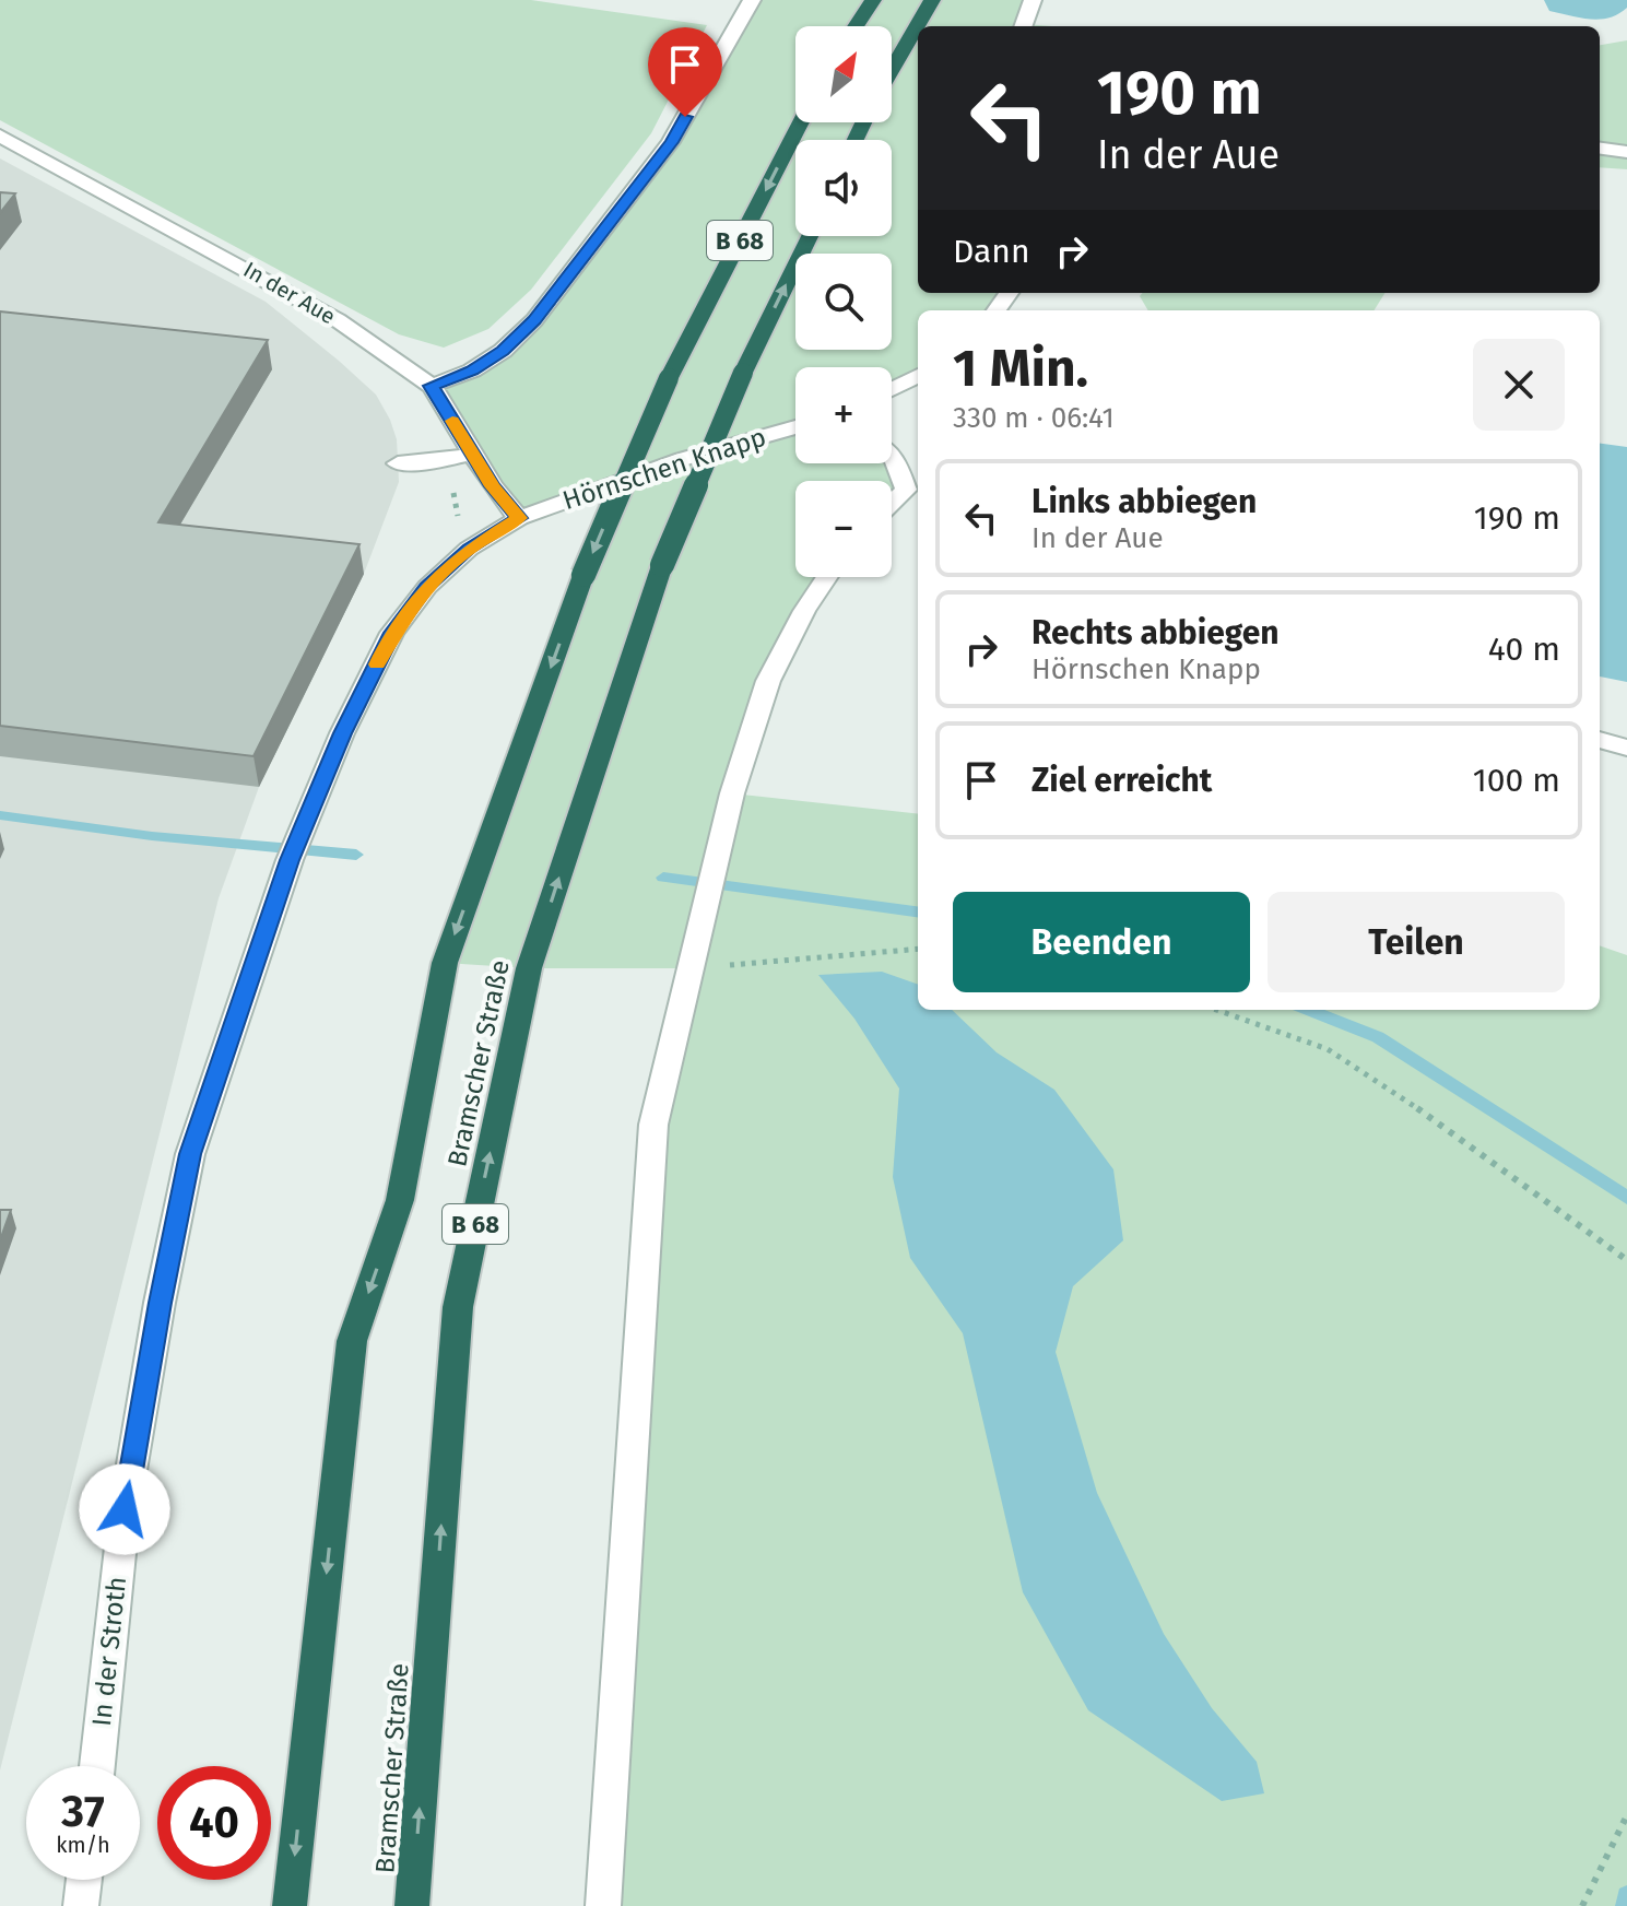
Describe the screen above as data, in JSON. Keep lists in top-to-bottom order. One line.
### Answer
{"streets":{"highway":["B 68","Bramscher Straße"],"street":["In der Aue","Hörnschen Knapp","In der Stroth"]},"crossings":[["In der Aue","Hörnschen Knapp"],["In der Aue","In der Stroth"],["Hörnschen Knapp","In der Stroth"]],"north":"top right","page":{"map_buttons":["+","−"],"turn":["190 m","In der Aue"],"then":"Dann","heading":["1 Min.","330 m · 06:41"],"list":[{"name":"Links abbiegen","note":"In der Aue","value":"190 m"},{"name":"Rechts abbiegen","note":"Hörnschen Knapp","value":"40 m"},{"name":"Ziel erreicht","value":"100 m"}],"buttons":["Beenden","Teilen"],"speed":"37 km/h","limit":"40"}}
